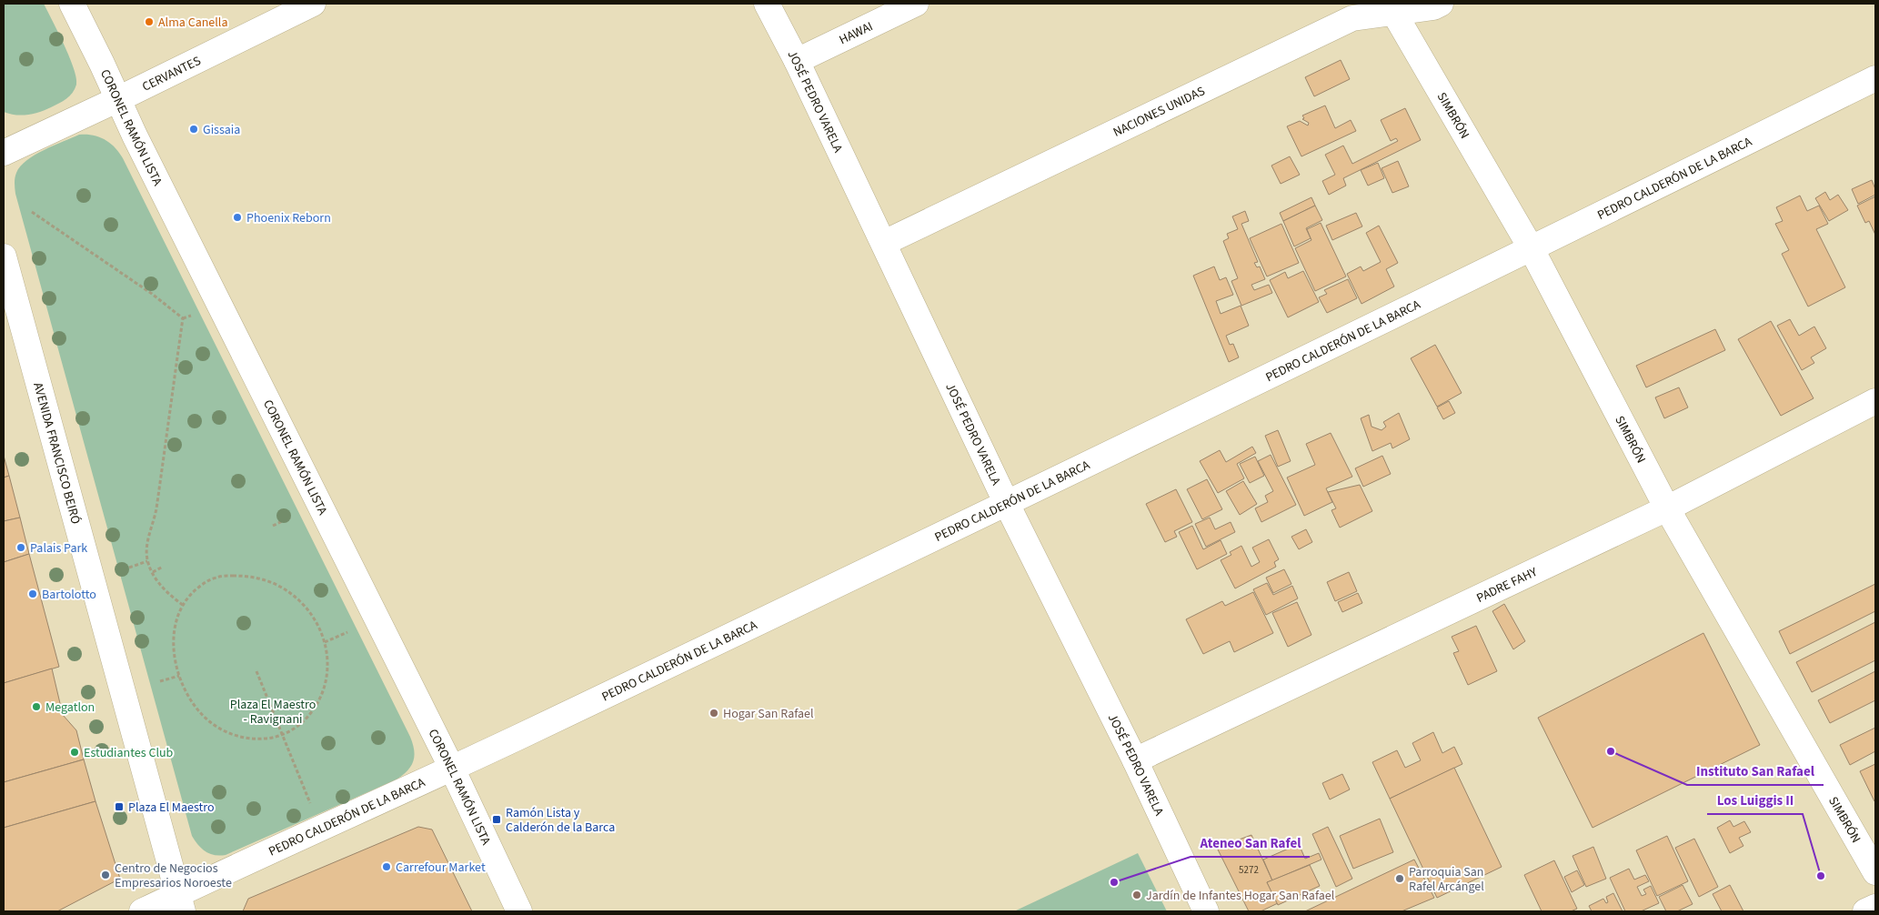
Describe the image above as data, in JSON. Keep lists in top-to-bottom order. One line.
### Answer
{"streets":{"street":["HAWAI","CERVANTES","JOSÉ PEDRO VARELA","NACIONES UNIDAS","SIMBRÓN","CORONEL RAMÓN LISTA","PEDRO CALDERÓN DE LA BARCA","AVENIDA FRANCISCO BEIRÓ","PADRE FAHY"]},"crossings":[["HAWAI","JOSÉ PEDRO VARELA"],["CERVANTES","CORONEL RAMÓN LISTA"],["JOSÉ PEDRO VARELA","NACIONES UNIDAS"],["JOSÉ PEDRO VARELA","PEDRO CALDERÓN DE LA BARCA"],["JOSÉ PEDRO VARELA","PADRE FAHY"],["NACIONES UNIDAS","SIMBRÓN"],["SIMBRÓN","PEDRO CALDERÓN DE LA BARCA"],["SIMBRÓN","PADRE FAHY"],["CORONEL RAMÓN LISTA","PEDRO CALDERÓN DE LA BARCA"],["PEDRO CALDERÓN DE LA BARCA","AVENIDA FRANCISCO BEIRÓ"]],"parks":["Plaza El Maestro - Ravignani"],"places":{"other":["Alma Canella","Gissaia","Phoenix Reborn","Palais Park","Bartolotto","Megatlon","Hogar San Rafael","Instituto San Rafael","Estudiantes Club","Carrefour Market","Centro de Negocios Empresarios Noroeste","Los Luiggis II","Parroquia San Rafel Arcángel","Ateneo San Rafel","Jardín de Infantes Hogar San Rafael"],"transit":["Plaza El Maestro","Ramón Lista y Calderón de la Barca"]},"house_numbers":["5272"]}
